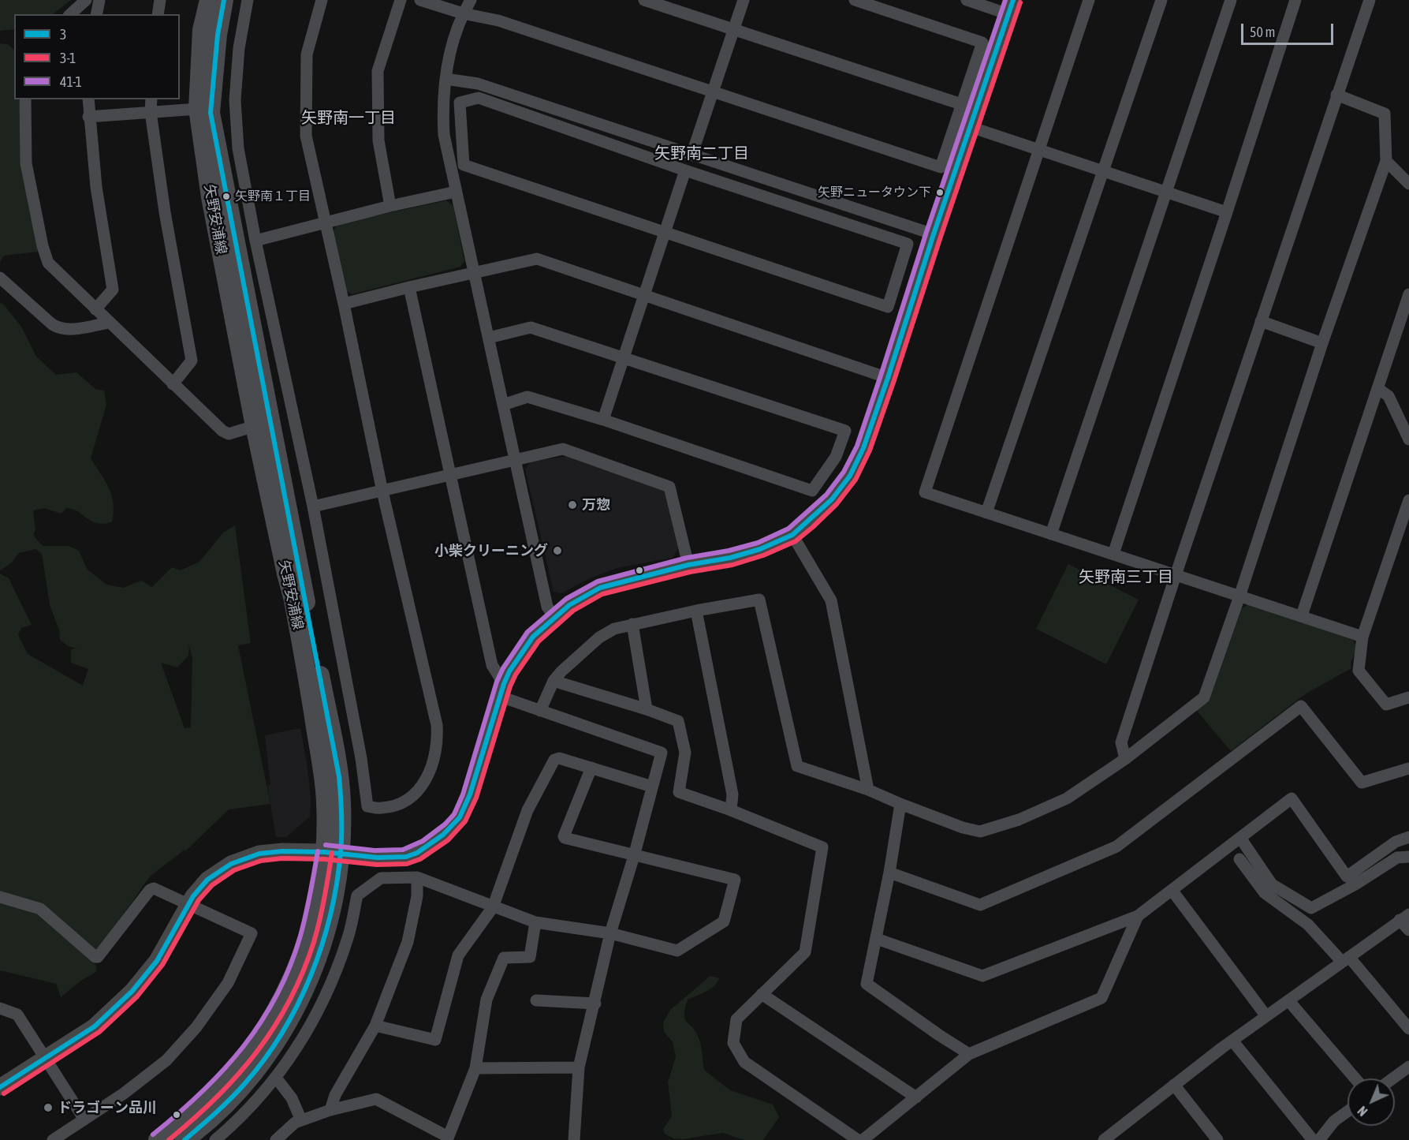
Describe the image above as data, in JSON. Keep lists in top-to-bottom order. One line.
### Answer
{"streets":{"main road":["矢野安浦線"]},"districts":["矢野南一丁目","矢野南二丁目","矢野南三丁目"],"places":["矢野ニュータウン下","矢野南１丁目","万惣","小柴クリーニング","ドラゴーン品川"],"lines":["transit line 3","transit line 41-1","transit line 3-1"],"legend":["3","3-1","41-1"],"scale_bar":"50 m","north":"bottom left"}
